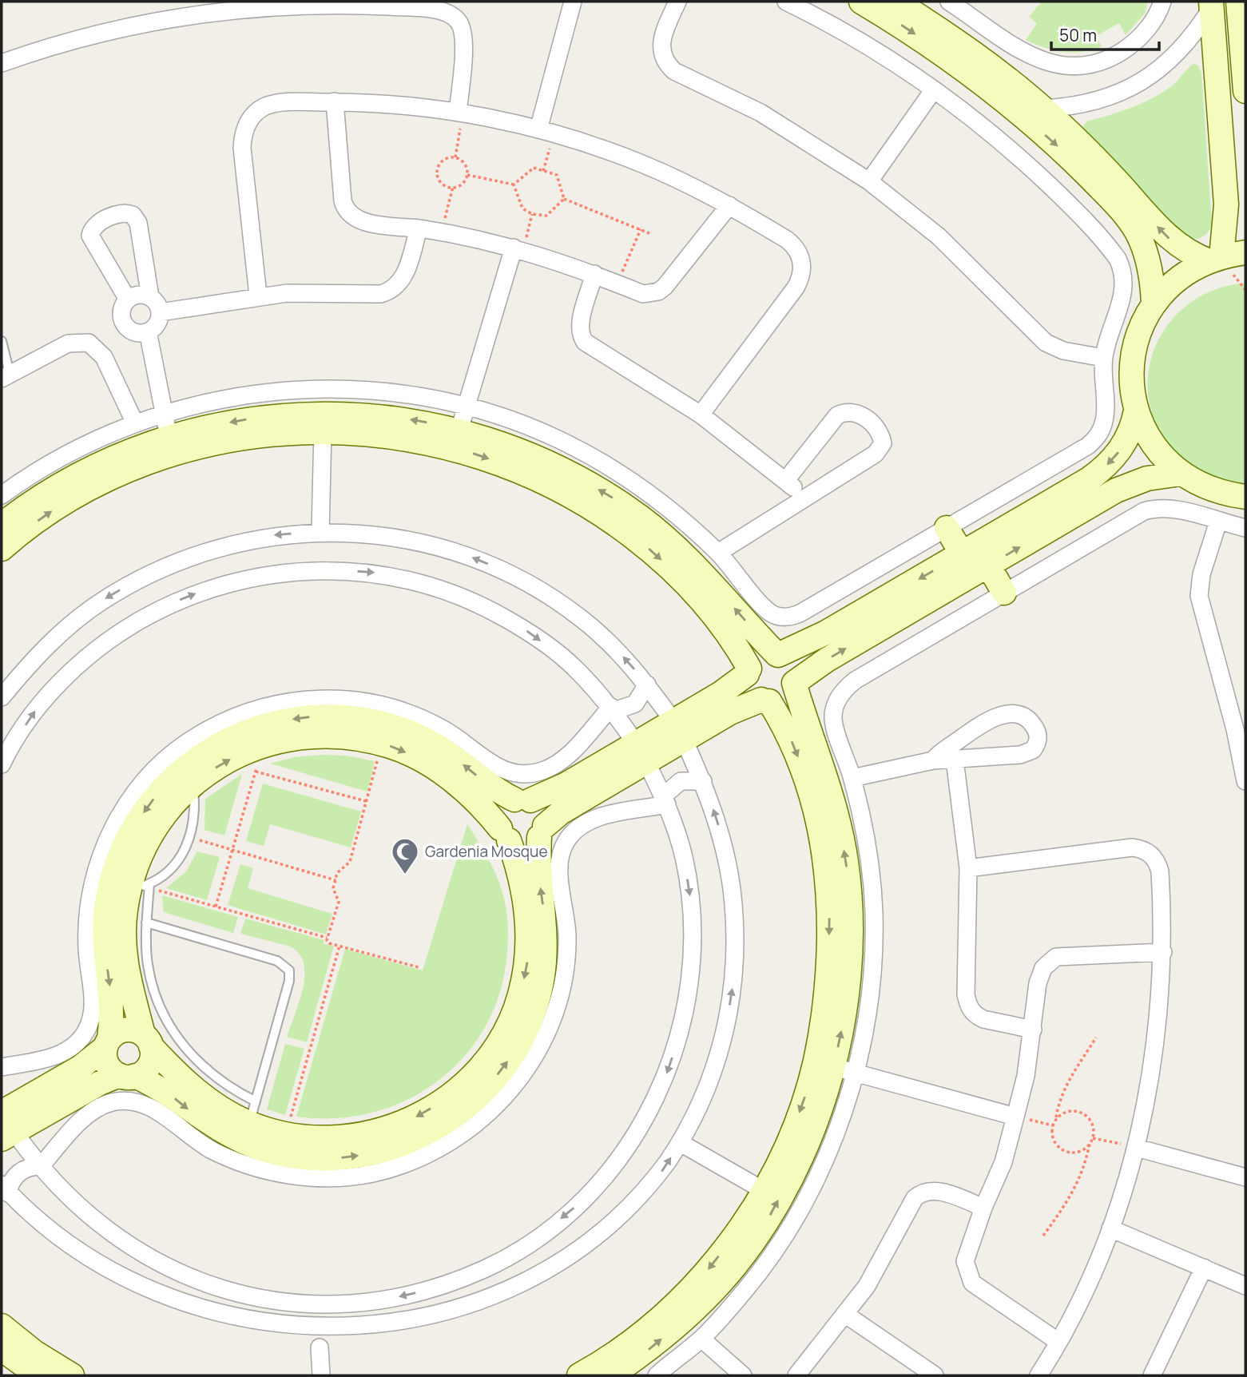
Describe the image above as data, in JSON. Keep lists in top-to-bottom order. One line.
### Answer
{"places":{"mosque":["Gardenia Mosque"]},"scale_bar":"50 m"}
